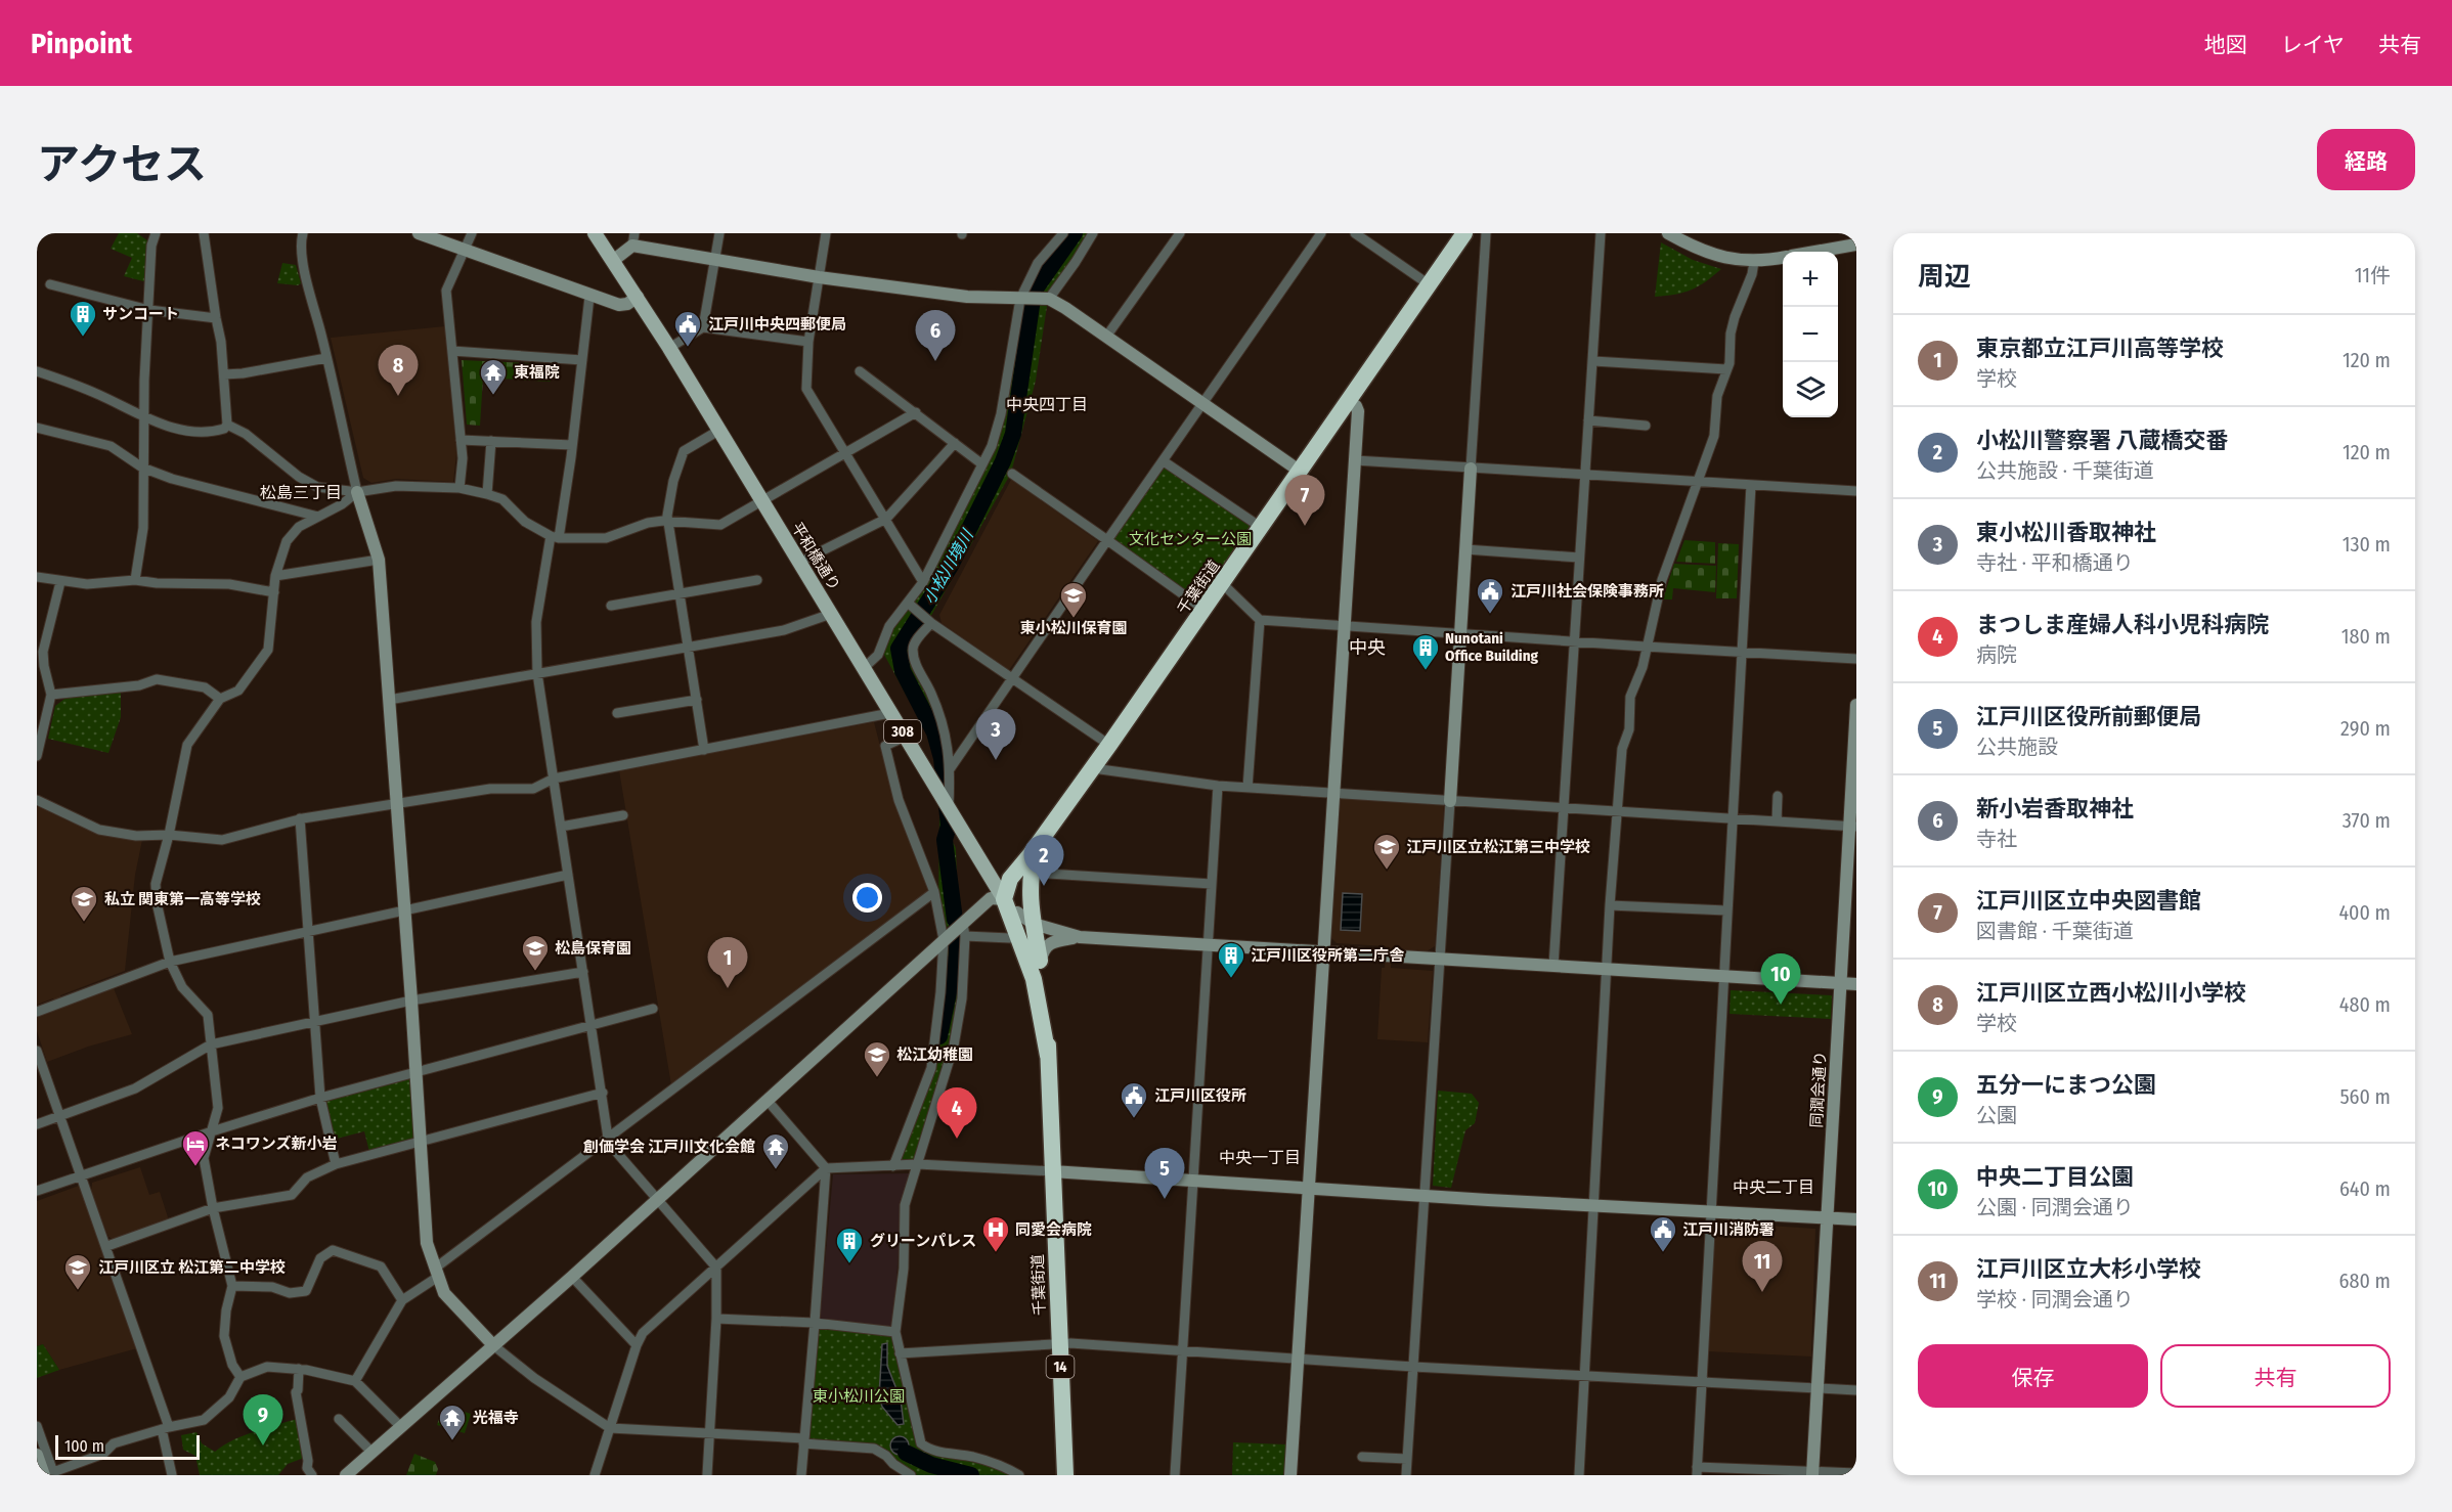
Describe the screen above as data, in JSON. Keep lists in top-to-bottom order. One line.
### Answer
{"streets":{"highway":["千葉街道","14"],"main road":["平和橋通り","308"],"street":["同潤会通り"]},"crossings":[["平和橋通り","千葉街道"]],"districts":["中央四丁目","松島三丁目","中央","中央一丁目","中央二丁目"],"water":["小松川境川"],"parks":["文化センター公園","東小松川公園"],"places":{"building":["サンコート","Nunotani Office Building","江戸川区役所第二庁舎","グリーンパレス"],"public building":["江戸川中央四郵便局","江戸川社会保険事務所","江戸川区役所","江戸川消防署"],"temple":["東福院","創価学会 江戸川文化会館","光福寺"],"school or university":["東小松川保育園","江戸川区立松江第三中学校","私立 関東第一高等学校","松島保育園","松江幼稚園","江戸川区立 松江第二中学校"],"hotel":["ネコワンズ新小岩"],"hospital":["同愛会病院"]},"scale_bar":"100 m","page":{"header":"Pinpoint","nav":["地図","レイヤ","共有"],"title":"アクセス","buttons":["経路",["保存","共有"]],"heading":["周辺","11件"],"map_buttons":["+","−"],"pins":["6","8","7","3","2","1","10","4","5","11","9"],"list":[{"mark":"1","name":"東京都立江戸川高等学校","note":"学校","value":"120 m"},{"mark":"2","name":"小松川警察署 八蔵橋交番","note":"公共施設 · 千葉街道","value":"120 m"},{"mark":"3","name":"東小松川香取神社","note":"寺社 · 平和橋通り","value":"130 m"},{"mark":"4","name":"まつしま産婦人科小児科病院","note":"病院","value":"180 m"},{"mark":"5","name":"江戸川区役所前郵便局","note":"公共施設","value":"290 m"},{"mark":"6","name":"新小岩香取神社","note":"寺社","value":"370 m"},{"mark":"7","name":"江戸川区立中央図書館","note":"図書館 · 千葉街道","value":"400 m"},{"mark":"8","name":"江戸川区立西小松川小学校","note":"学校","value":"480 m"},{"mark":"9","name":"五分一にまつ公園","note":"公園","value":"560 m"},{"mark":"10","name":"中央二丁目公園","note":"公園 · 同潤会通り","value":"640 m"},{"mark":"11","name":"江戸川区立大杉小学校","note":"学校 · 同潤会通り","value":"680 m"}],"scale":"100 m"}}
